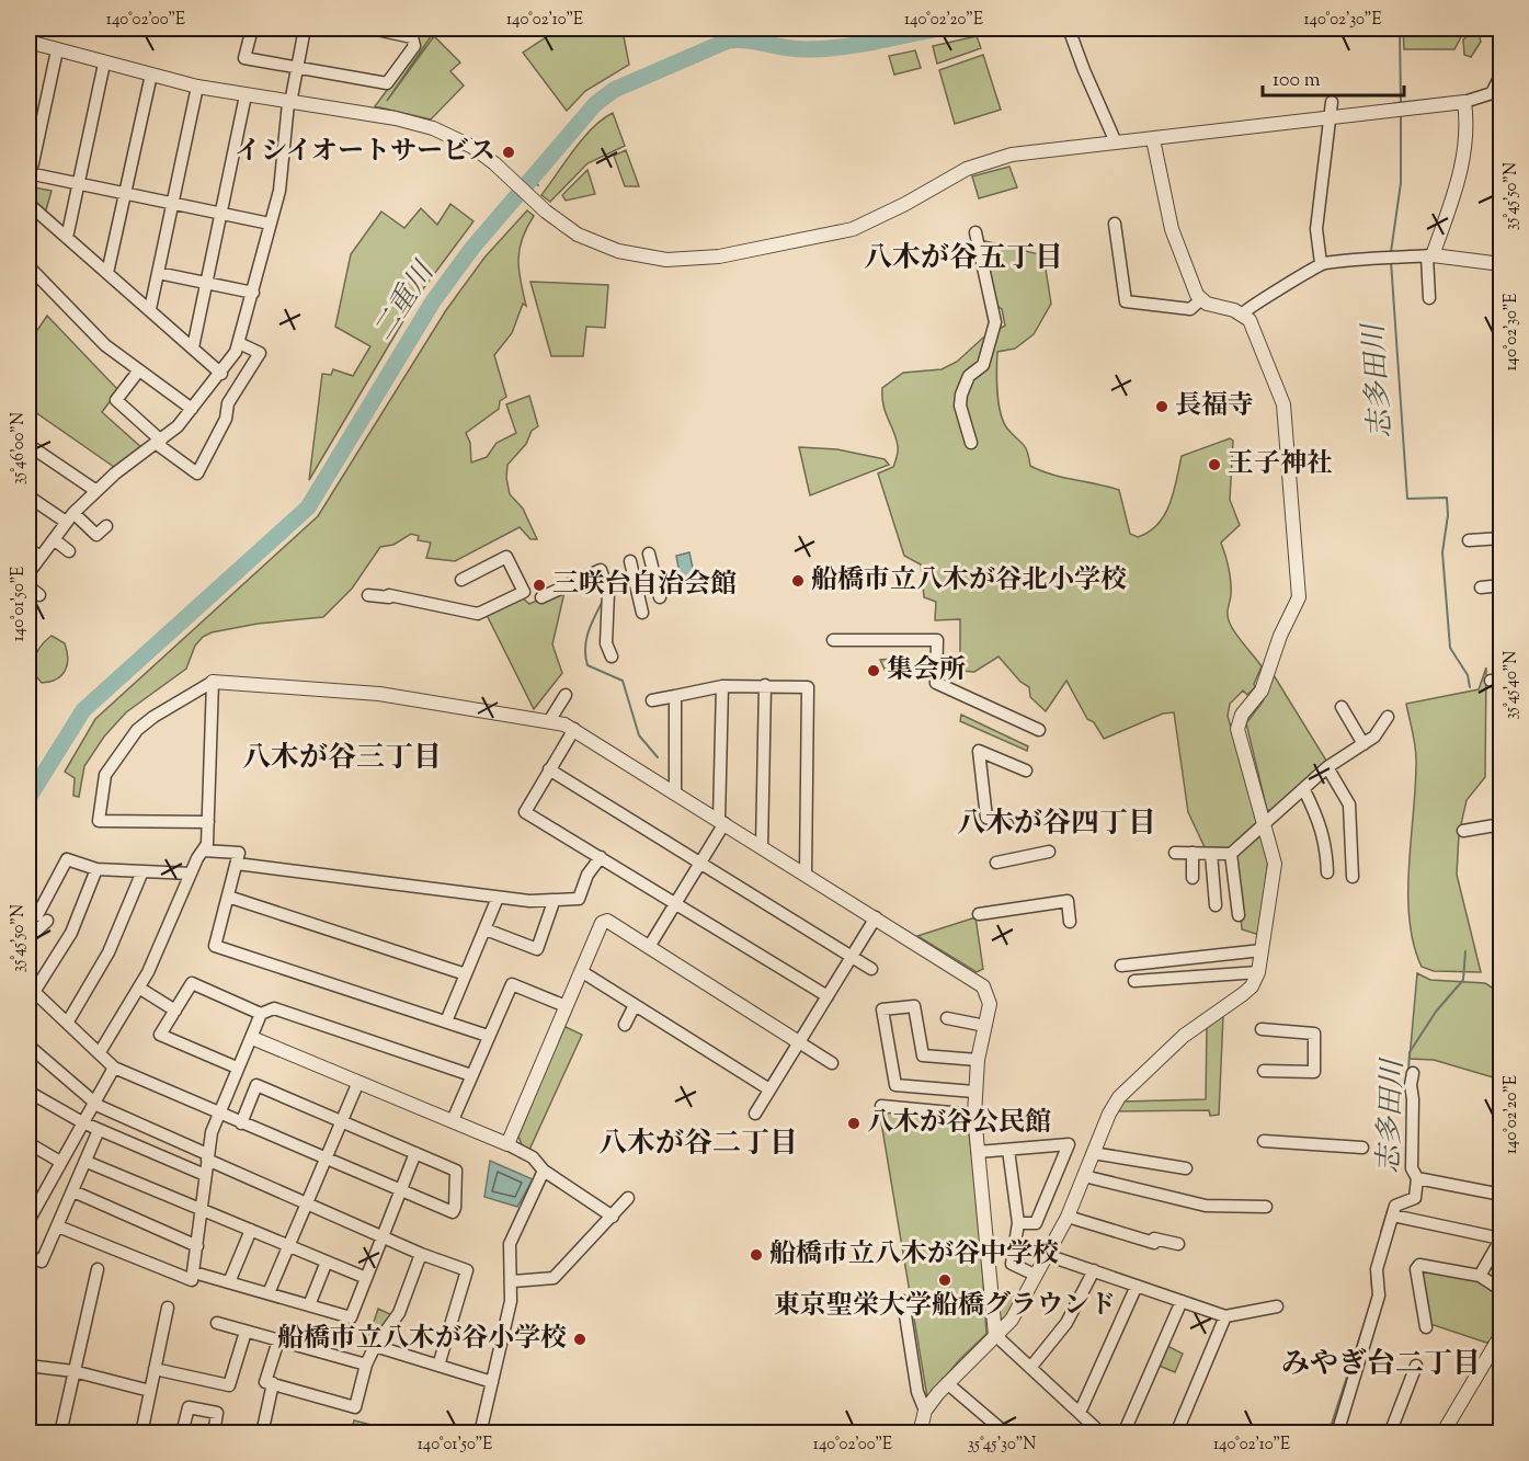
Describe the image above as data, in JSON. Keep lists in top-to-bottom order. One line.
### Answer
{"districts":["八木が谷五丁目","八木が谷三丁目","八木が谷四丁目","八木が谷二丁目","みやぎ台二丁目"],"water":["二重川","志多田川"],"places":["イシイオートサービス","長福寺","王子神社","船橋市立八木が谷北小学校","三咲台自治会館","集会所","八木が谷公民館","船橋市立八木が谷中学校","東京聖栄大学船橋グラウンド","船橋市立八木が谷小学校"],"scale_bar":"100 m","coordinates":["140°02'00\"E","140°02'10\"E","140°02'20\"E","140°02'30\"E","35°45'50\"N","35°46'00\"N","140°01'50\"E","35°45'40\"N","35°45'30\"N"]}
